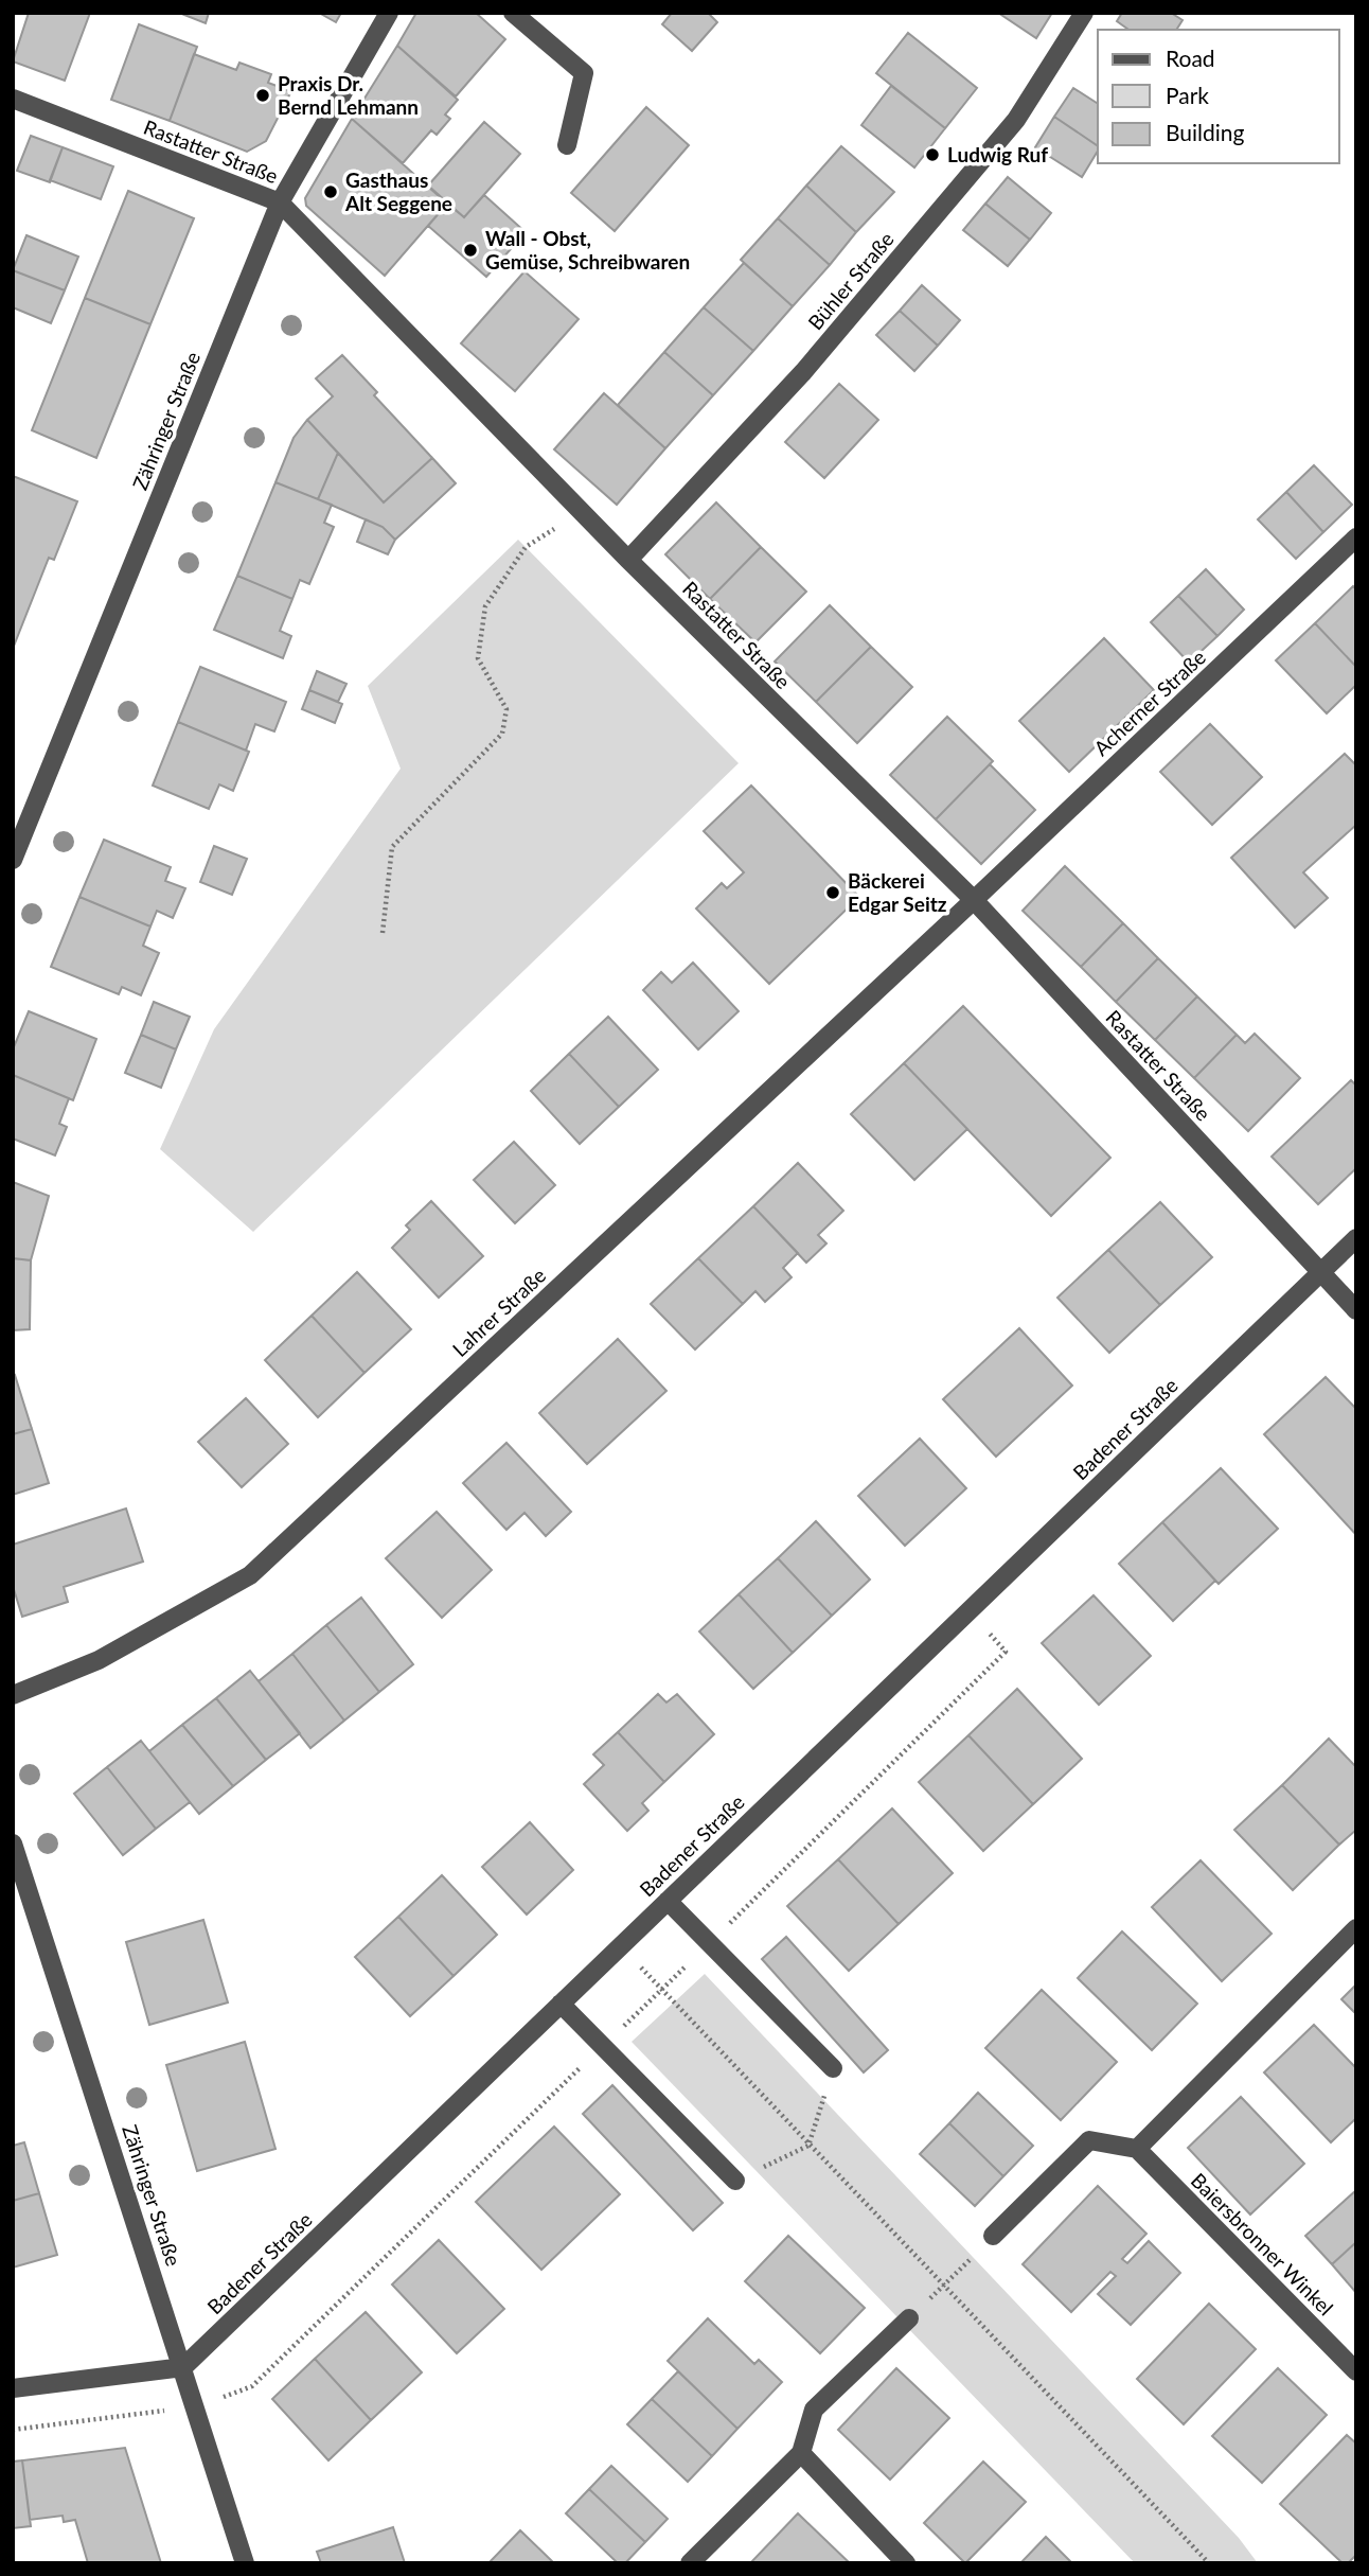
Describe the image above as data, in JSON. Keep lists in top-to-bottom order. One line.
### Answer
{"streets":{"street":["Rastatter Straße","Bühler Straße","Zähringer Straße","Acherner Straße","Lahrer Straße","Badener Straße","Baiersbronner Winkel"]},"crossings":[["Rastatter Straße","Bühler Straße"],["Rastatter Straße","Zähringer Straße"],["Rastatter Straße","Acherner Straße"],["Rastatter Straße","Lahrer Straße"],["Rastatter Straße","Badener Straße"],["Zähringer Straße","Badener Straße"],["Acherner Straße","Lahrer Straße"]],"places":["Praxis Dr. Bernd Lehmann","Ludwig Ruf","Gasthaus Alt Seggene","Wall - Obst, Gemüse, Schreibwaren","Bäckerei Edgar Seitz"],"legend":["Road","Park","Building"]}
